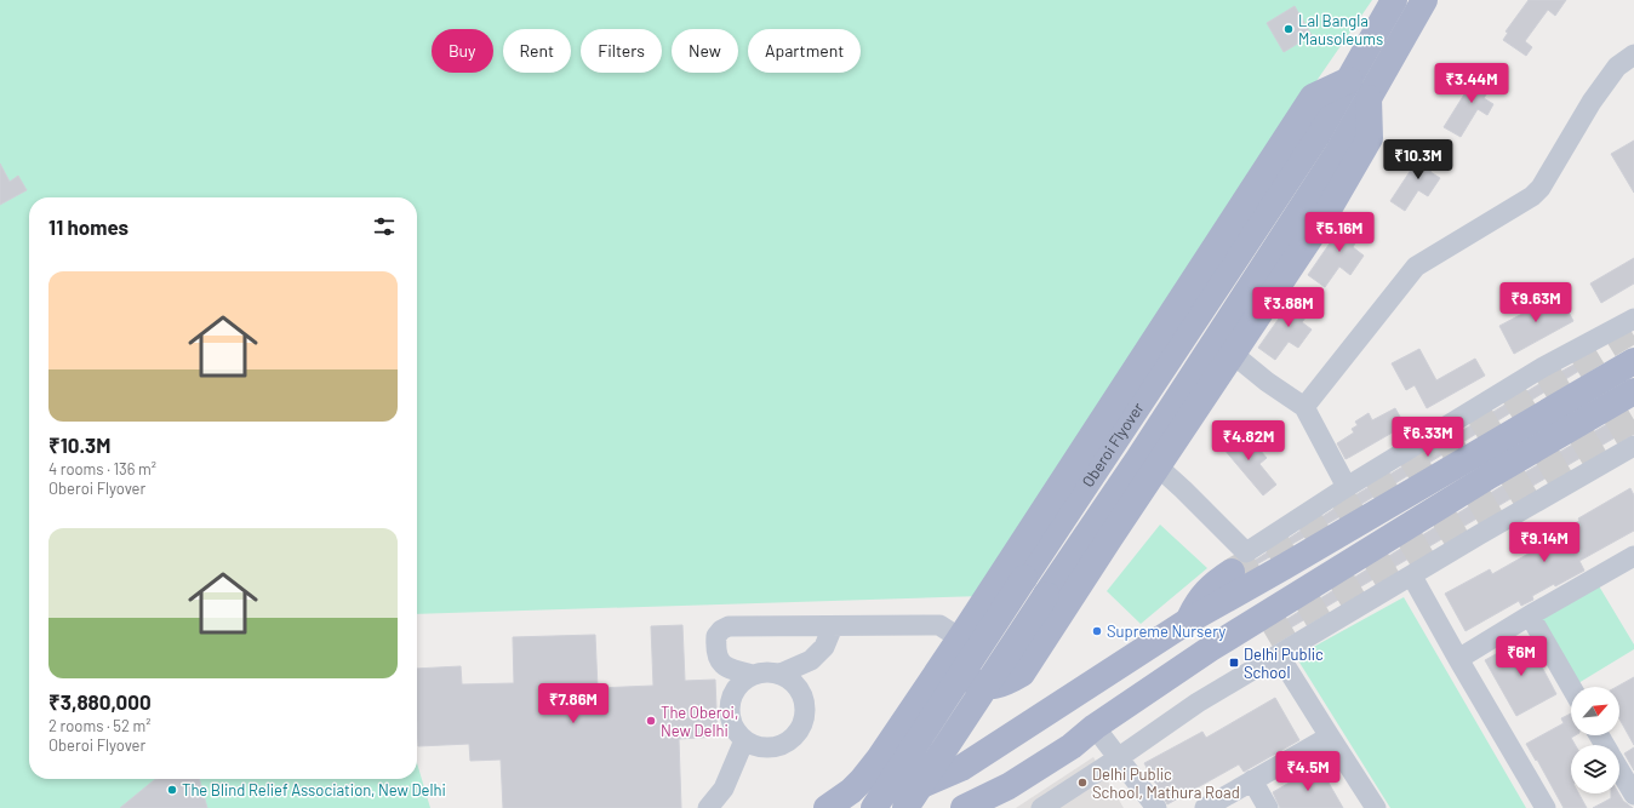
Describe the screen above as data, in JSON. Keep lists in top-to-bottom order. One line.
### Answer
{"streets":{"main road":["Oberoi Flyover"]},"places":{"other":["Lal Bangla Mausoleums","Supreme Nursery","The Oberoi, New Delhi","Delhi Public School, Mathura Road","The Blind Relief Association, New Delhi"],"transit":["Delhi Public School"]},"north":"top right","page":{"chip":["Buy","Rent","Filters","New","Apartment"],"price":["₹3.44M","₹10.3M","₹5.16M","₹9.63M","₹3.88M","₹6.33M","₹4.82M","₹9.14M","₹6M","₹7.86M","₹4.5M"],"heading":"11 homes","list":[{"name":"₹10.3M","note":"4 rooms · 136 m² · Oberoi Flyover"},{"name":"₹3,880,000","note":"2 rooms · 52 m² · Oberoi Flyover"}]}}
